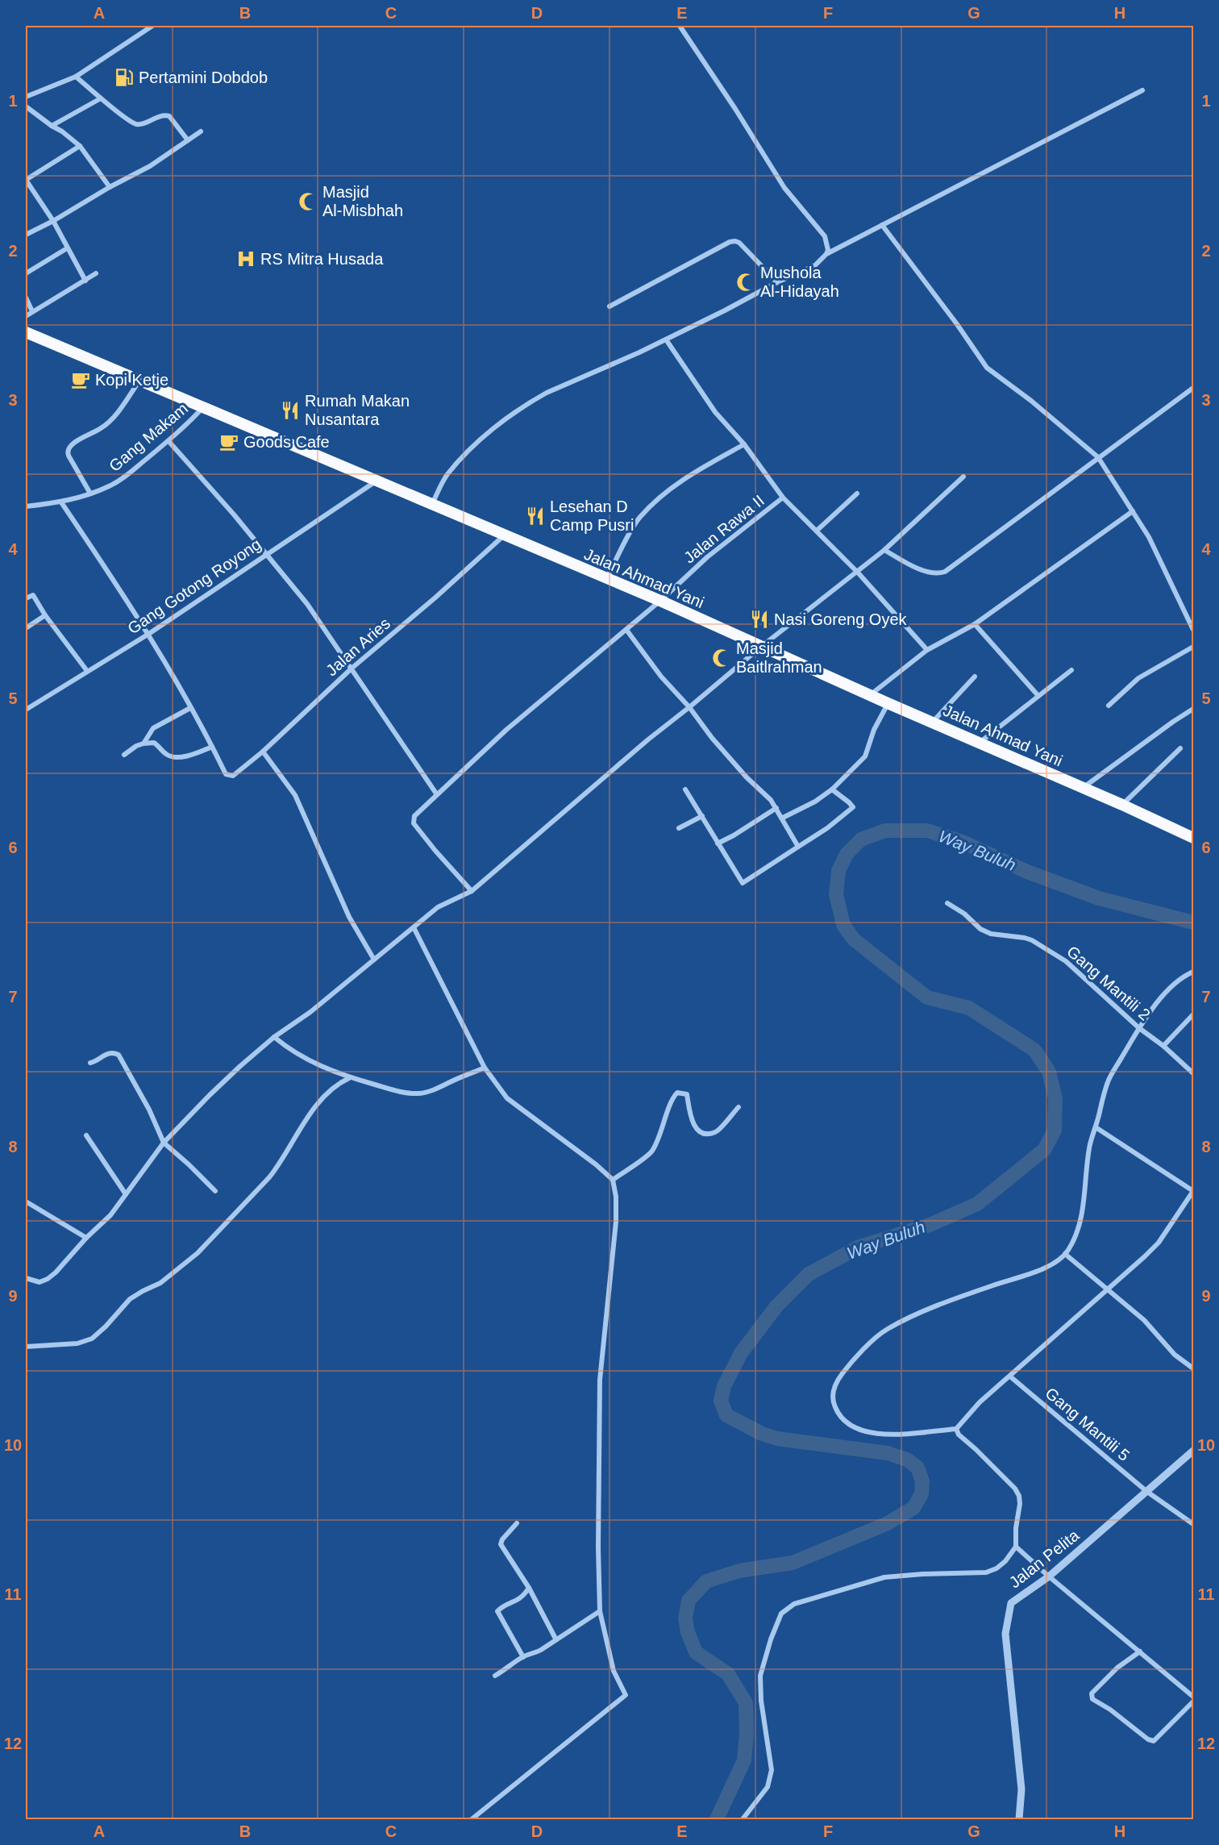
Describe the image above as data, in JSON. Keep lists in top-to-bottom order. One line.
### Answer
{"streets":{"highway":["Jalan Ahmad Yani"],"street":["Gang Makam","Jalan Rawa II","Gang Gotong Royong","Jalan Aries","Gang Mantili 2","Gang Mantili 5","Jalan Pelita"]},"crossings":[["Gang Makam","Jalan Ahmad Yani"],["Jalan Rawa II","Jalan Ahmad Yani"],["Jalan Ahmad Yani","Gang Gotong Royong"],["Jalan Ahmad Yani","Jalan Aries"],["Gang Mantili 5","Jalan Pelita"]],"water":["Way Buluh"],"places":{"fuel station":["Pertamini Dobdob"],"mosque":["Masjid Al-Misbhah","Mushola Al-Hidayah","Masjid Baitlrahman"],"hospital":["RS Mitra Husada"],"cafe":["Kopi Ketje","Goods Cafe"],"restaurant":["Rumah Makan Nusantara","Lesehan D Camp Pusri","Nasi Goreng Oyek"]},"grid":{"columns":["A","B","C","D","E","F","G","H"],"rows":["1","2","3","4","5","6","7","8","9","10","11","12"]}}
